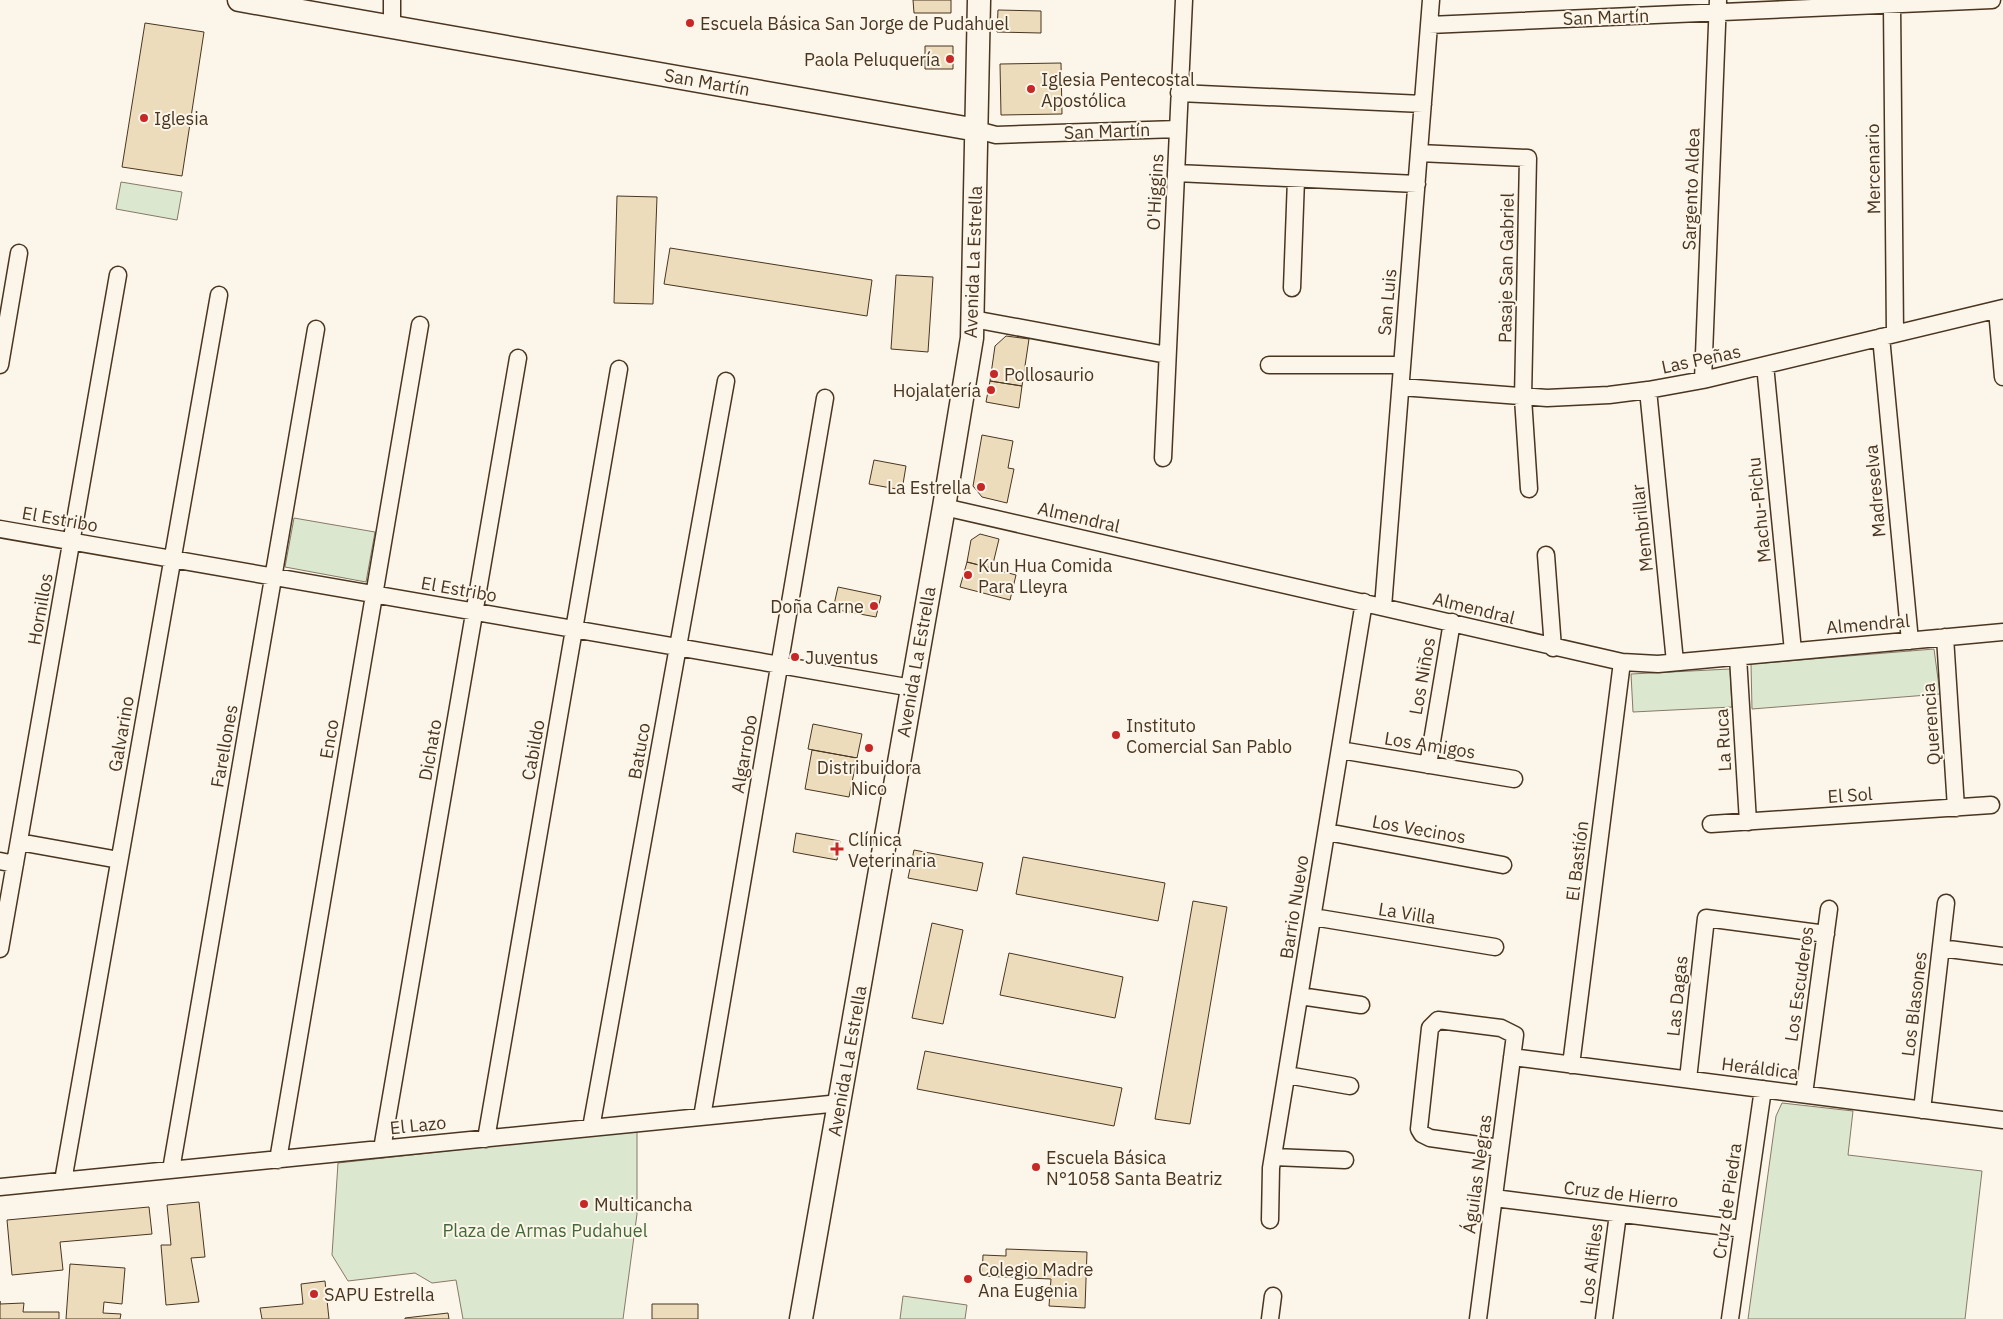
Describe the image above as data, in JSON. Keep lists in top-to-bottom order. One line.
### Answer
{"streets":{"main road":["San Martín","Avenida La Estrella"],"street":["Mercenario","Sargento Aldea","O'Higgins","Pasaje San Gabriel","San Luis","Las Peñas","Madreselva","Machu-Pichu","Almendral","El Estribo","Membrillar","Hornillos","Los Niños","Querencia","Galvarino","Enco","La Ruca","Los Amigos","Farellones","Dichato","Cabildo","Batuco","Algarrobo","El Sol","Los Vecinos","El Bastión","Barrio Nuevo","La Villa","Los Escuderos","Las Dagas","Los Blasones","Heráldica","El Lazo","Águilas Negras","Cruz de Hierro","Cruz de Piedra","Los Alfiles"]},"crossings":[["San Martín","Mercenario"],["San Martín","Sargento Aldea"],["San Martín","O'Higgins"],["San Martín","Avenida La Estrella"],["San Martín","San Luis"],["Mercenario","Las Peñas"],["Mercenario","Madreselva"],["Sargento Aldea","Las Peñas"],["Avenida La Estrella","Almendral"],["Avenida La Estrella","El Estribo"],["Avenida La Estrella","El Lazo"],["Pasaje San Gabriel","San Luis"],["Pasaje San Gabriel","Las Peñas"],["San Luis","Las Peñas"],["San Luis","Almendral"],["Las Peñas","Madreselva"],["Las Peñas","Machu-Pichu"],["Las Peñas","Membrillar"],["Madreselva","Almendral"],["Machu-Pichu","Almendral"],["Almendral","Membrillar"],["Almendral","Los Niños"],["Almendral","Querencia"],["Almendral","La Ruca"],["Almendral","El Bastión"],["Almendral","Barrio Nuevo"],["El Estribo","Hornillos"],["El Estribo","Galvarino"],["El Estribo","Enco"],["El Estribo","Farellones"],["El Estribo","Dichato"],["El Estribo","Cabildo"],["El Estribo","Batuco"],["El Estribo","Algarrobo"],["Los Niños","Los Amigos"],["Querencia","El Sol"],["Galvarino","El Lazo"],["Enco","El Lazo"],["La Ruca","El Sol"],["Los Amigos","Barrio Nuevo"],["Farellones","El Lazo"],["Dichato","El Lazo"],["Cabildo","El Lazo"],["Batuco","El Lazo"],["Algarrobo","El Lazo"],["Los Vecinos","Barrio Nuevo"],["El Bastión","Heráldica"],["Barrio Nuevo","La Villa"],["Los Escuderos","Las Dagas"],["Los Escuderos","Heráldica"],["Las Dagas","Heráldica"],["Los Blasones","Heráldica"],["Heráldica","Águilas Negras"],["Heráldica","Cruz de Piedra"],["Águilas Negras","Cruz de Hierro"],["Cruz de Hierro","Cruz de Piedra"],["Cruz de Hierro","Los Alfiles"]],"parks":["Plaza de Armas Pudahuel"],"places":{"other":["Escuela Básica San Jorge de Pudahuel","Paola Peluquería","Iglesia Pentecostal Apostólica","Iglesia","Pollosaurio","Hojalatería","La Estrella","Kun Hua Comida Para Lleyra","Doña Carne","Juventus","Instituto Comercial San Pablo","Distribuidora Nico","Escuela Básica N°1058 Santa Beatriz","Multicancha","Colegio Madre Ana Eugenia","SAPU Estrella"],"health":["Clínica Veterinaria"]}}
